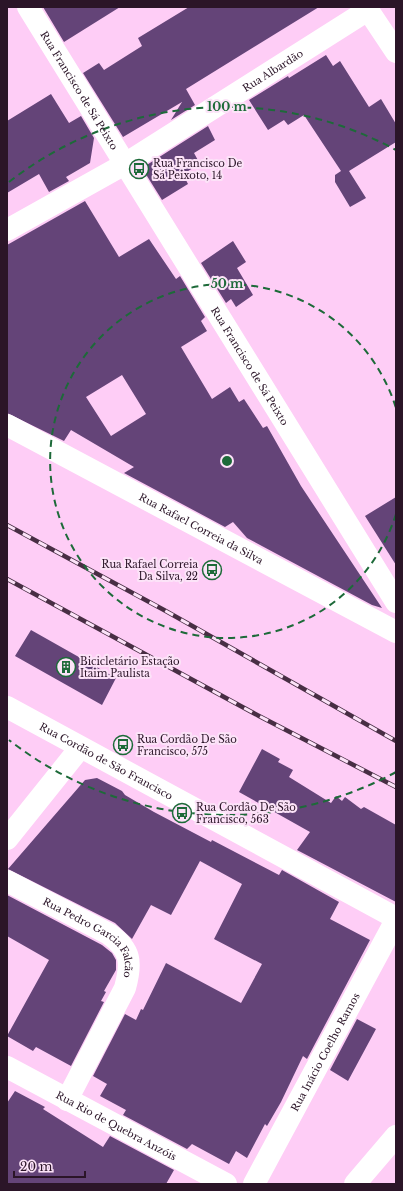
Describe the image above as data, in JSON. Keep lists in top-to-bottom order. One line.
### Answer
{"streets":{"street":["Rua Albardão","Rua Francisco de Sá Peixto","Rua Rafael Correia da Silva","Rua Cordão de São Francisco","Rua Pedro Garcia Falcão","Rua Inácio Coelho Ramos","Rua Rio de Quebra Anzóis"]},"crossings":[["Rua Albardão","Rua Francisco de Sá Peixto"],["Rua Cordão de São Francisco","Rua Inácio Coelho Ramos"],["Rua Pedro Garcia Falcão","Rua Rio de Quebra Anzóis"]],"places":{"bus stop":["Rua Francisco De Sá Peixoto, 14","Rua Rafael Correia Da Silva, 22","Rua Cordão De São Francisco, 575","Rua Cordão De São Francisco, 563"],"building":["Bicicletário Estação Itaim Paulista"]},"scale_bar":"20 m","rings":["100 m","50 m"]}
